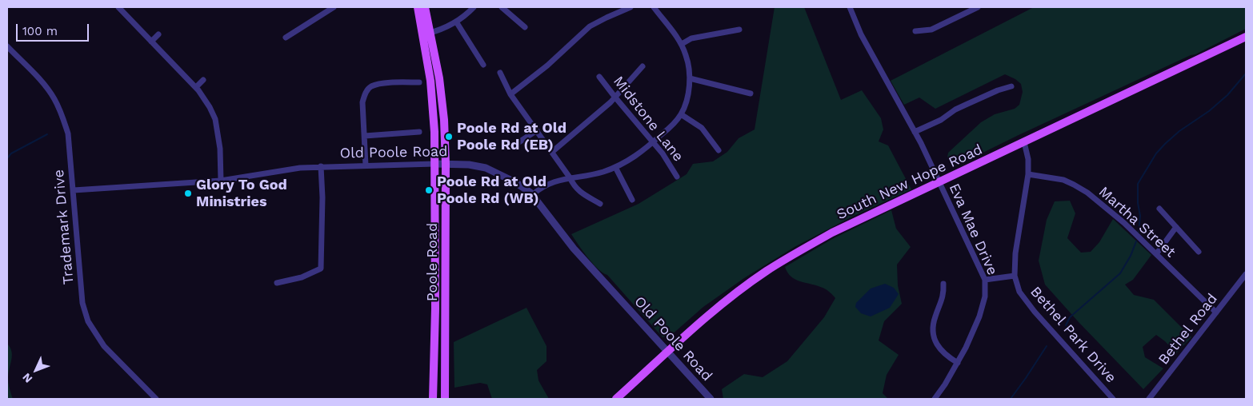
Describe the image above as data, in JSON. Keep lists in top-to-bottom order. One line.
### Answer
{"streets":{"main road":["South New Hope Road","Poole Road"],"street":["Midstone Lane","Old Poole Road","Martha Street","Trademark Drive","Eva Mae Drive","Bethel Road","Bethel Park Drive"]},"crossings":[["Old Poole Road","South New Hope Road"],["Old Poole Road","Trademark Drive"],["Old Poole Road","Poole Road"],["South New Hope Road","Eva Mae Drive"],["South New Hope Road","Bethel Park Drive"],["Martha Street","Bethel Road"],["Martha Street","Bethel Park Drive"]],"places":["Poole Rd at Old Poole Rd (EB)","Poole Rd at Old Poole Rd (WB)","Glory To God Ministries"],"scale_bar":"100 m","north":"bottom left"}
